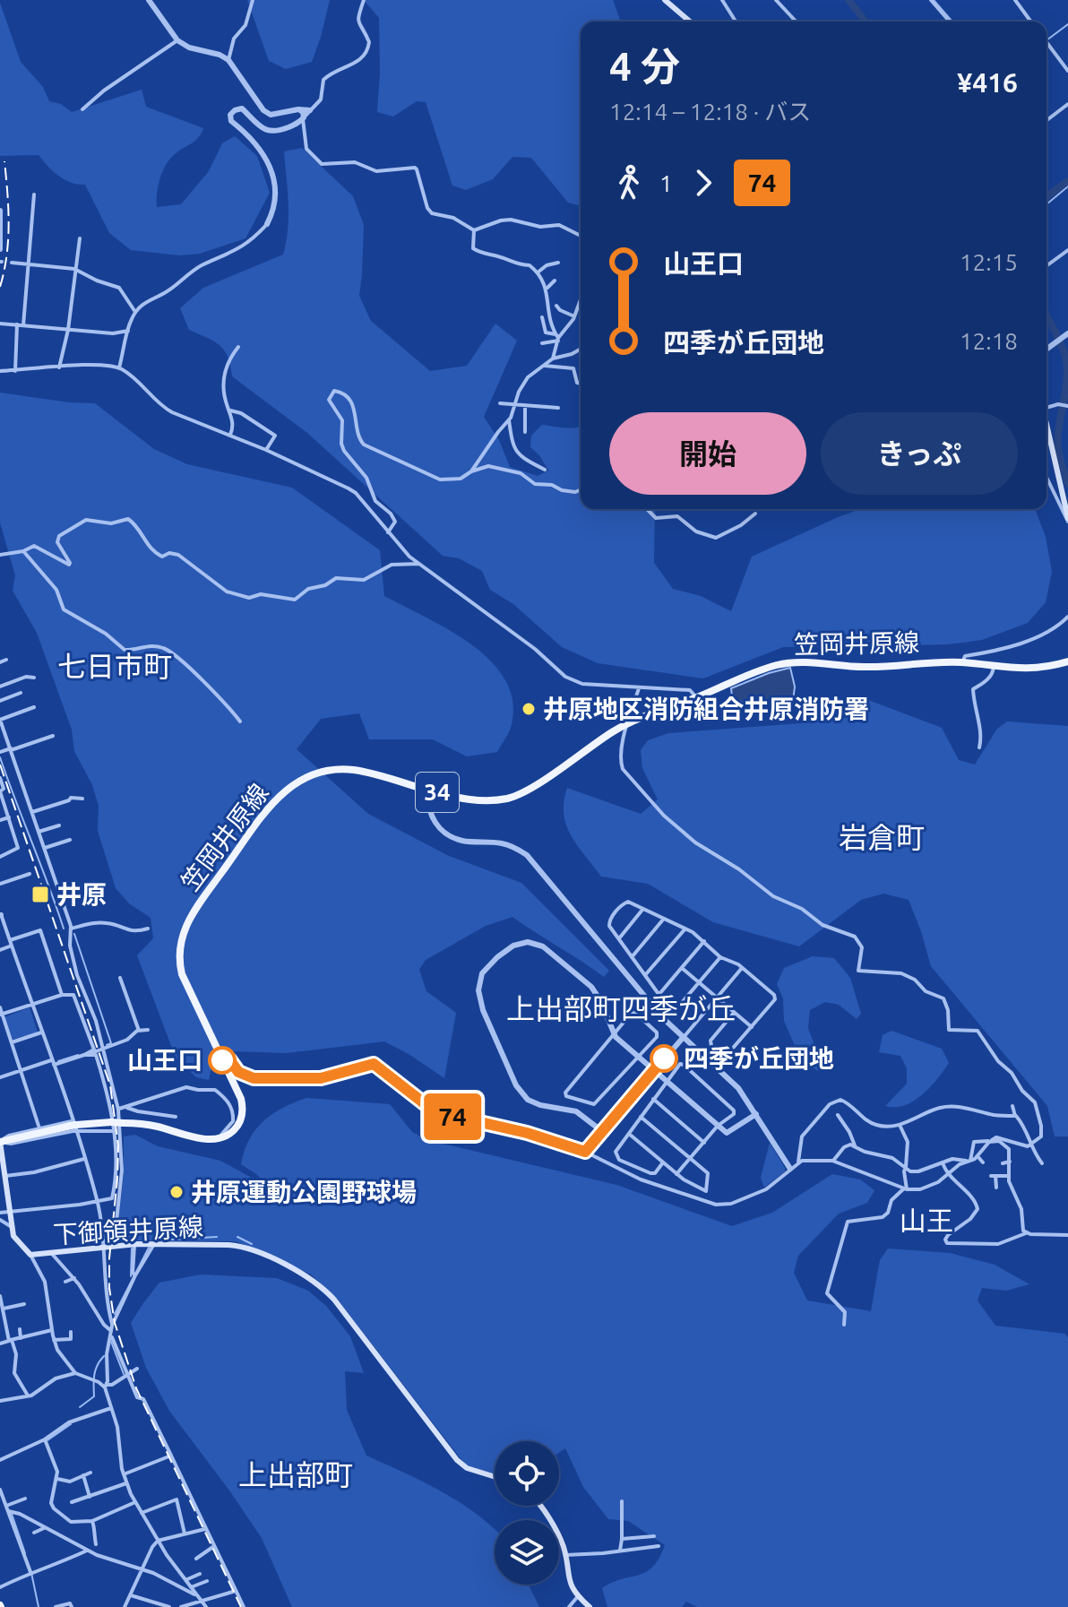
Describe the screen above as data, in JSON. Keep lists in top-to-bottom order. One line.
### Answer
{"streets":{"main road":["笠岡井原線","34","下御領井原線"]},"districts":["七日市町","岩倉町","上出部町四季が丘","山王","上出部町"],"places":{"other":["井原地区消防組合井原消防署","四季が丘団地","山王口","井原運動公園野球場"],"transit":["井原"]},"lines":["bus line 74"],"page":{"on_map":"74","heading":["4 分","12:14 – 12:18 · バス","¥416"],"legs":["1","74"],"list":[{"name":"山王口","value":"12:15"},{"name":"四季が丘団地","value":"12:18"}],"buttons":["開始","きっぷ"]}}
